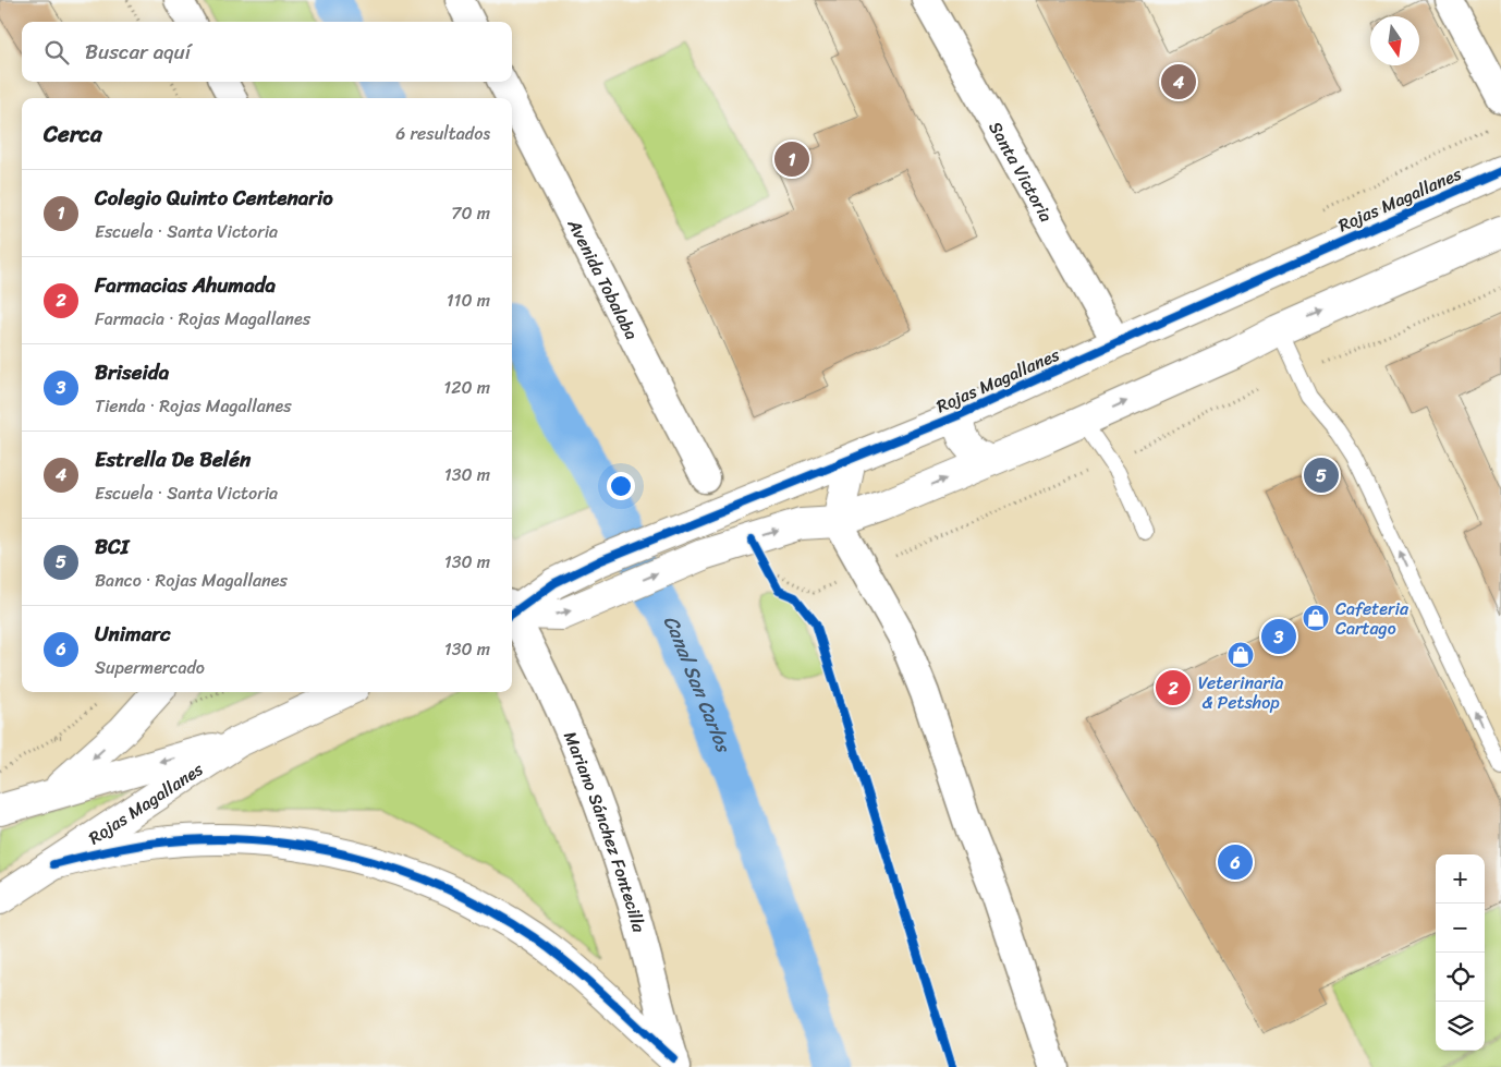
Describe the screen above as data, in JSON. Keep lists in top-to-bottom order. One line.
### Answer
{"streets":{"street":["Santa Victoria","Rojas Magallanes","Avenida Tobalaba","Mariano Sánchez Fontecilla"]},"crossings":[["Santa Victoria","Rojas Magallanes"]],"water":["Canal San Carlos"],"places":{"shop":["Cafeteria Cartago","Veterinaria & Petshop"]},"north":"bottom","page":{"search":"Buscar aquí","pins":["4","1","5","3","2","6"],"heading":["Cerca","6 resultados"],"list":[{"mark":"1","name":"Colegio Quinto Centenario","note":"Escuela · Santa Victoria","value":"70 m"},{"mark":"2","name":"Farmacias Ahumada","note":"Farmacia · Rojas Magallanes","value":"110 m"},{"mark":"3","name":"Briseida","note":"Tienda · Rojas Magallanes","value":"120 m"},{"mark":"4","name":"Estrella De Belén","note":"Escuela · Santa Victoria","value":"130 m"},{"mark":"5","name":"BCI","note":"Banco · Rojas Magallanes","value":"130 m"},{"mark":"6","name":"Unimarc","note":"Supermercado","value":"130 m"}],"map_buttons":["+","−"]}}
